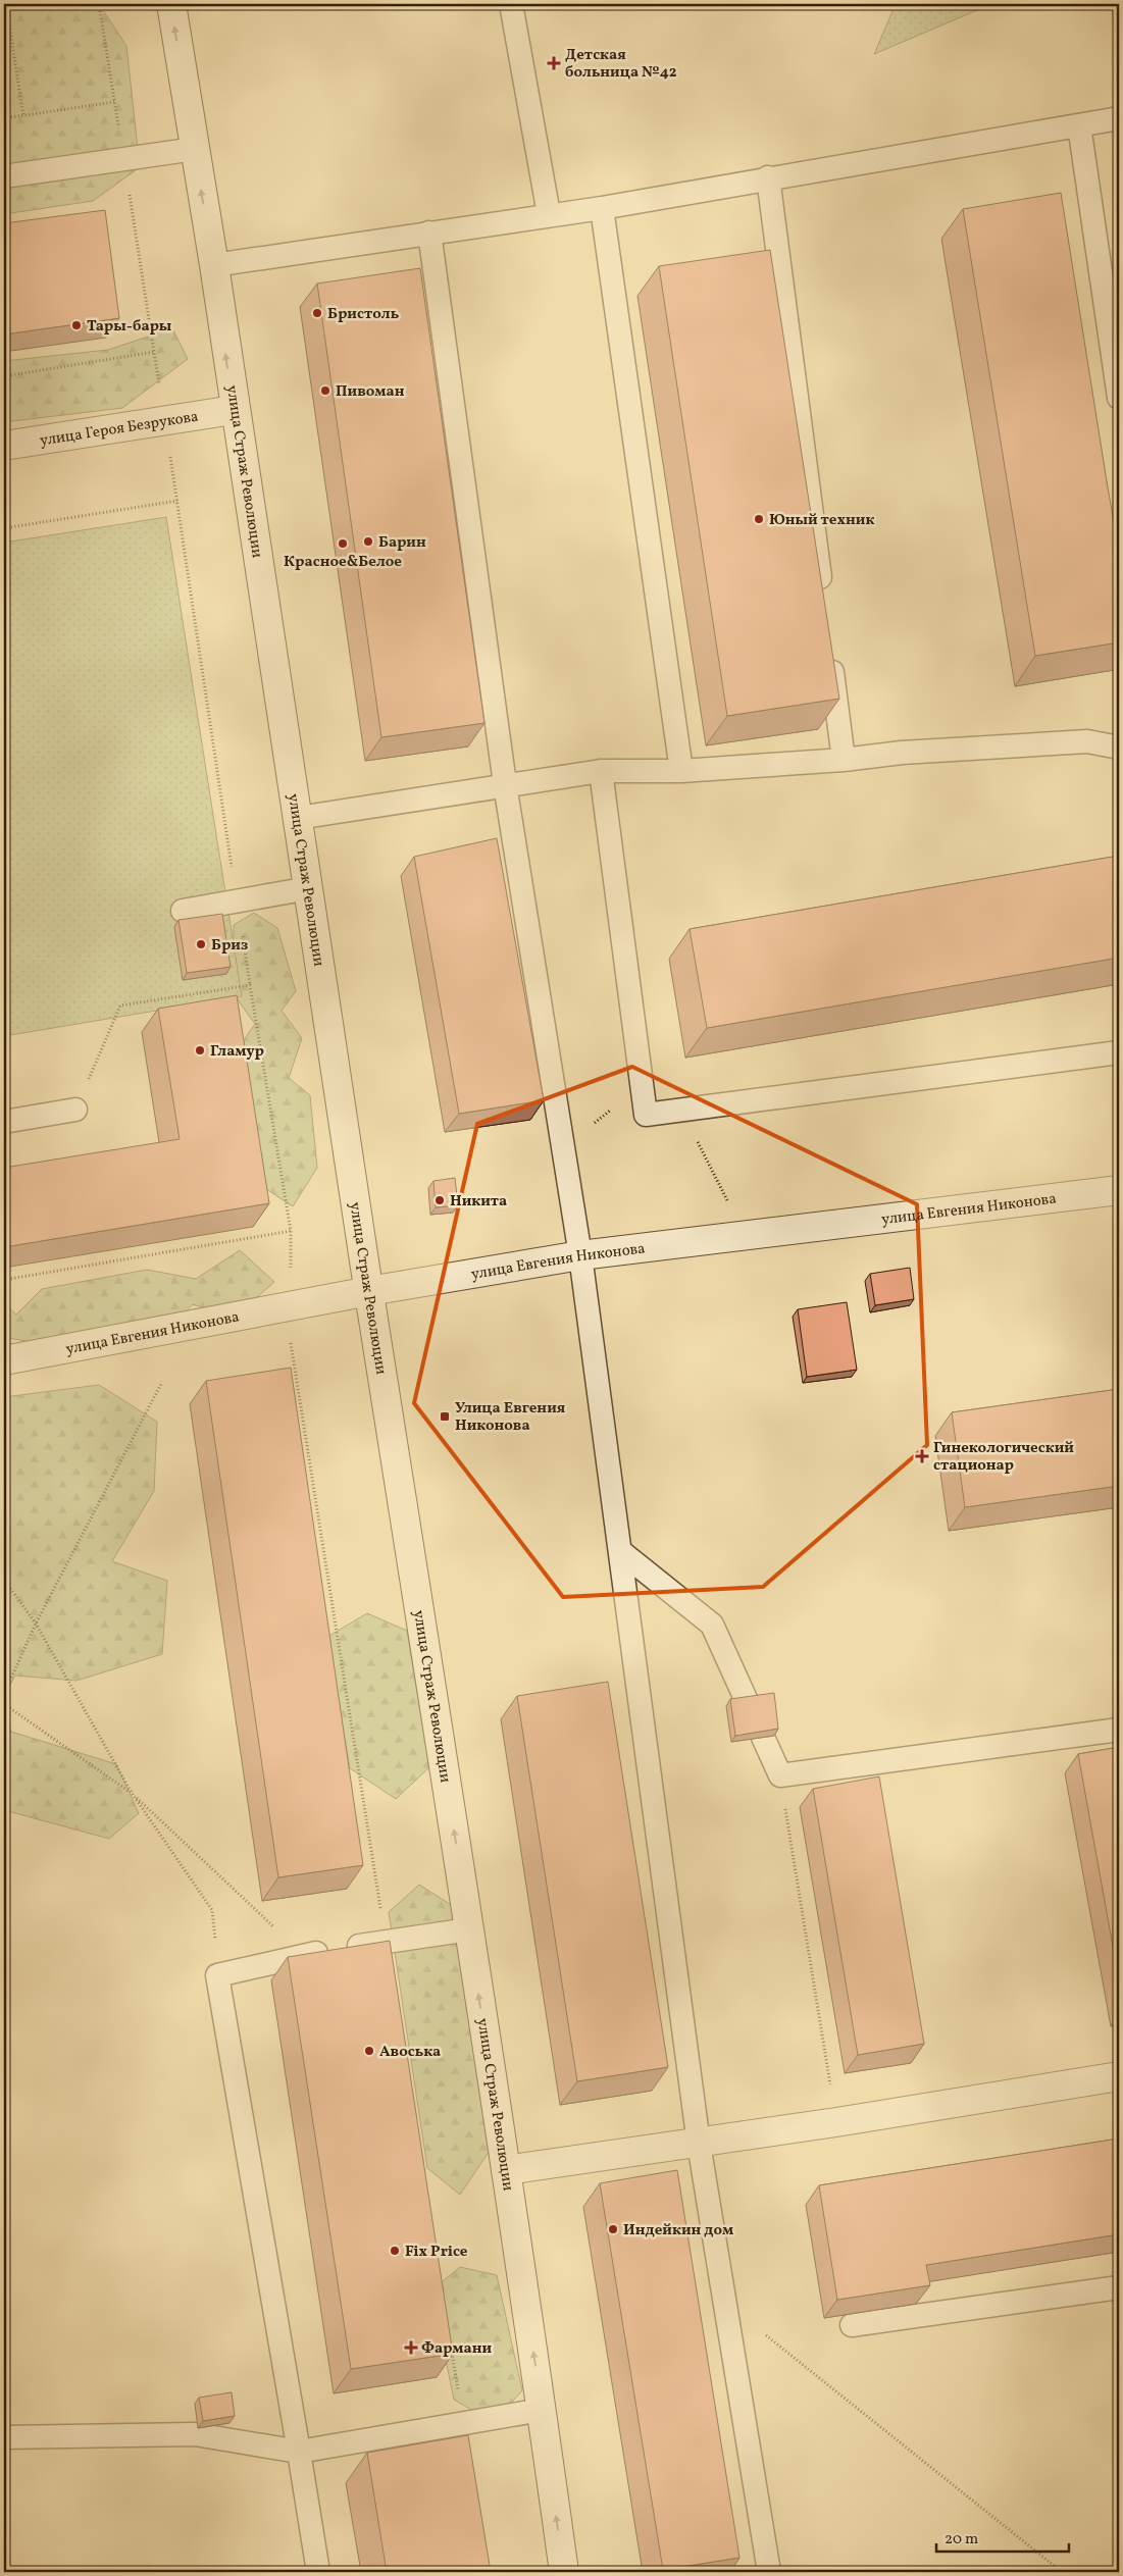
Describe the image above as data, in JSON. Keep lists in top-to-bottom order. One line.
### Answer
{"streets":{"street":["улица Героя Безрукова","улица Страж Революции","улица Евгения Никонова"]},"crossings":[["улица Героя Безрукова","улица Страж Революции"],["улица Страж Революции","улица Евгения Никонова"]],"one_way":["улица Страж Революции"],"places":{"health":["Детская больница №42","Гинекологический стационар","Фармани"],"other":["Бристоль","Тары-бары","Пивоман","Юный техник","Барин","Красное&Белое","Бриз","Гламур","Никита","Авоська","Индейкин дом","Fix Price"],"transit":["Улица Евгения Никонова"]},"scale_bar":"20 m"}
